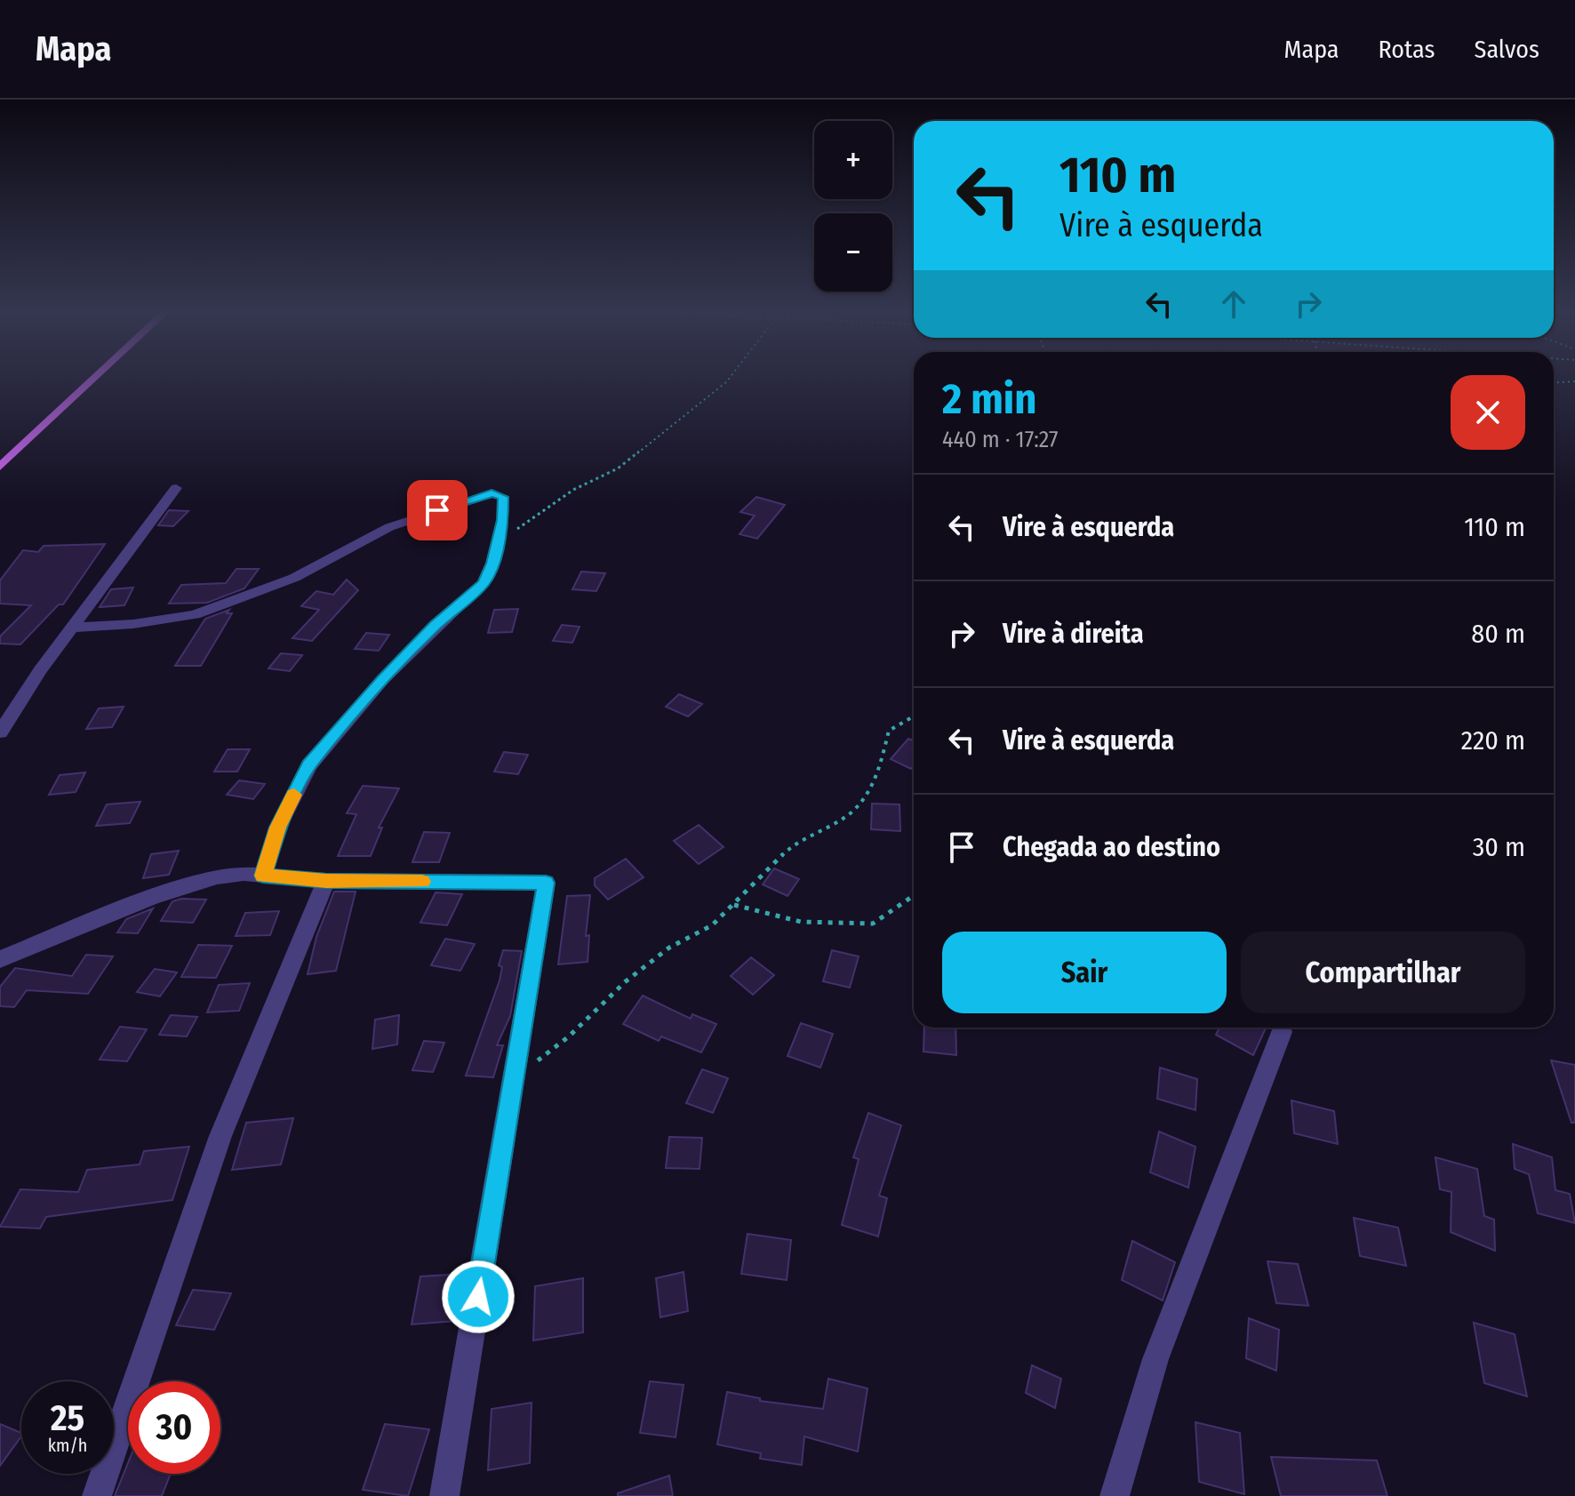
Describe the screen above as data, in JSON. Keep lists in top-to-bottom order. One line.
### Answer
{"page":{"header":"Mapa","nav":["Mapa","Rotas","Salvos"],"map_buttons":["+","−"],"turn":["110 m","Vire à esquerda"],"heading":["2 min","440 m · 17:27"],"list":[{"name":"Vire à esquerda","value":"110 m"},{"name":"Vire à direita","value":"80 m"},{"name":"Vire à esquerda","value":"220 m"},{"name":"Chegada ao destino","value":"30 m"}],"buttons":["Sair","Compartilhar"],"speed":"25 km/h","limit":"30"}}
